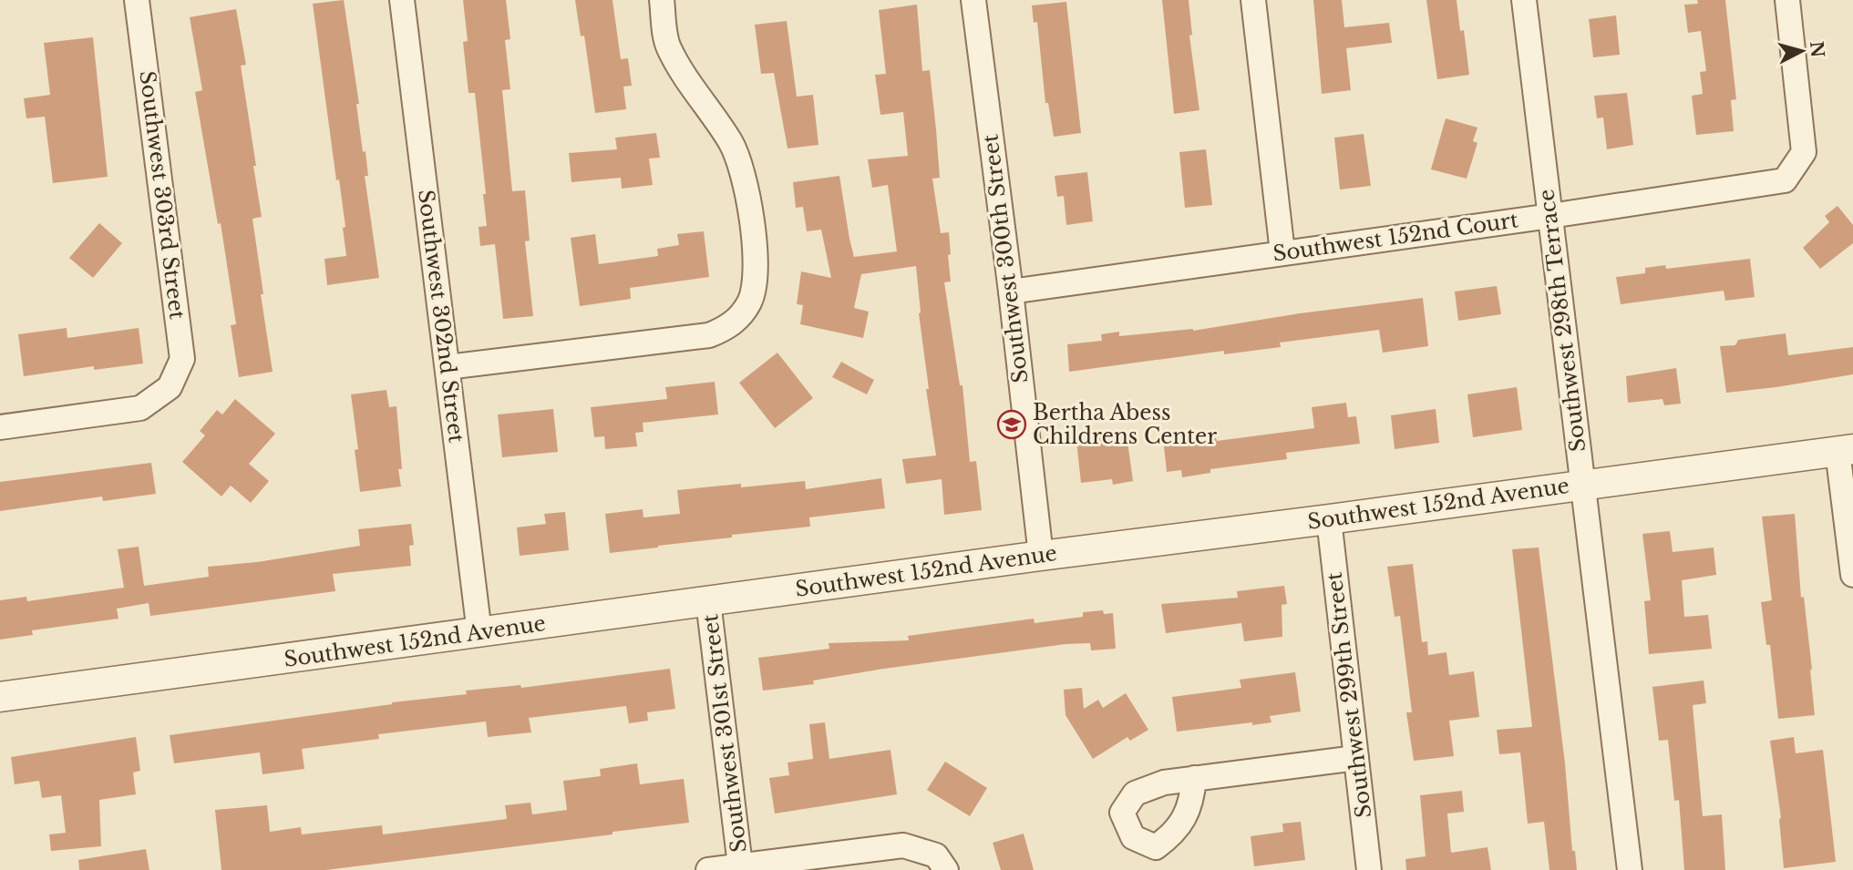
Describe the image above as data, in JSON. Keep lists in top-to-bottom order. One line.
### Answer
{"streets":{"street":["Southwest 303rd Street","Southwest 152nd Court","Southwest 300th Street","Southwest 302nd Street","Southwest 298th Terrace","Southwest 152nd Avenue","Southwest 299th Street","Southwest 301st Street"]},"crossings":[["Southwest 152nd Court","Southwest 300th Street"],["Southwest 152nd Court","Southwest 298th Terrace"],["Southwest 300th Street","Southwest 152nd Avenue"],["Southwest 302nd Street","Southwest 152nd Avenue"],["Southwest 298th Terrace","Southwest 152nd Avenue"],["Southwest 152nd Avenue","Southwest 299th Street"],["Southwest 152nd Avenue","Southwest 301st Street"]],"places":{"school or university":["Bertha Abess Childrens Center"]},"north":"right"}
